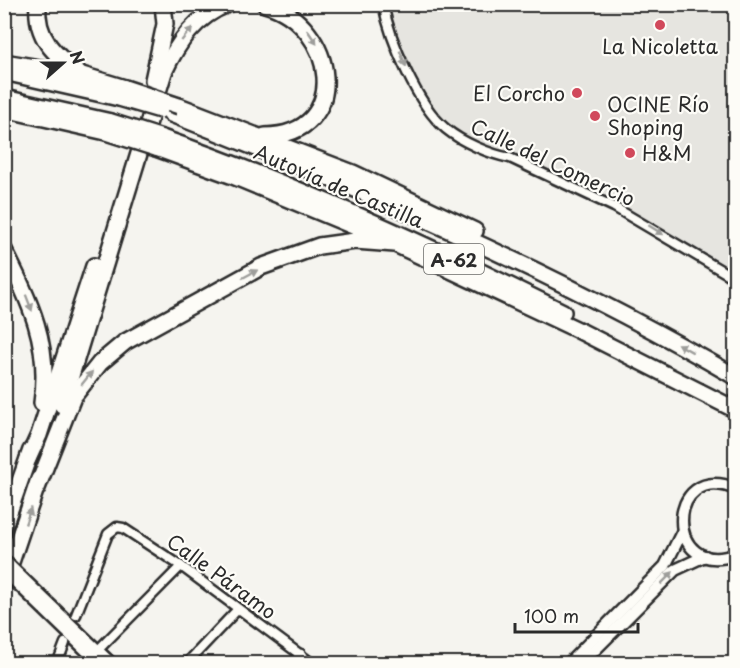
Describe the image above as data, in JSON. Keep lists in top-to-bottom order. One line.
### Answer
{"streets":{"highway":["Autovía de Castilla","A-62"],"street":["Calle del Comercio","Calle Páramo"]},"one_way":["Calle del Comercio"],"places":["La Nicoletta","El Corcho","OCINE Río Shoping","H&M"],"scale_bar":"100 m","north":"right"}
